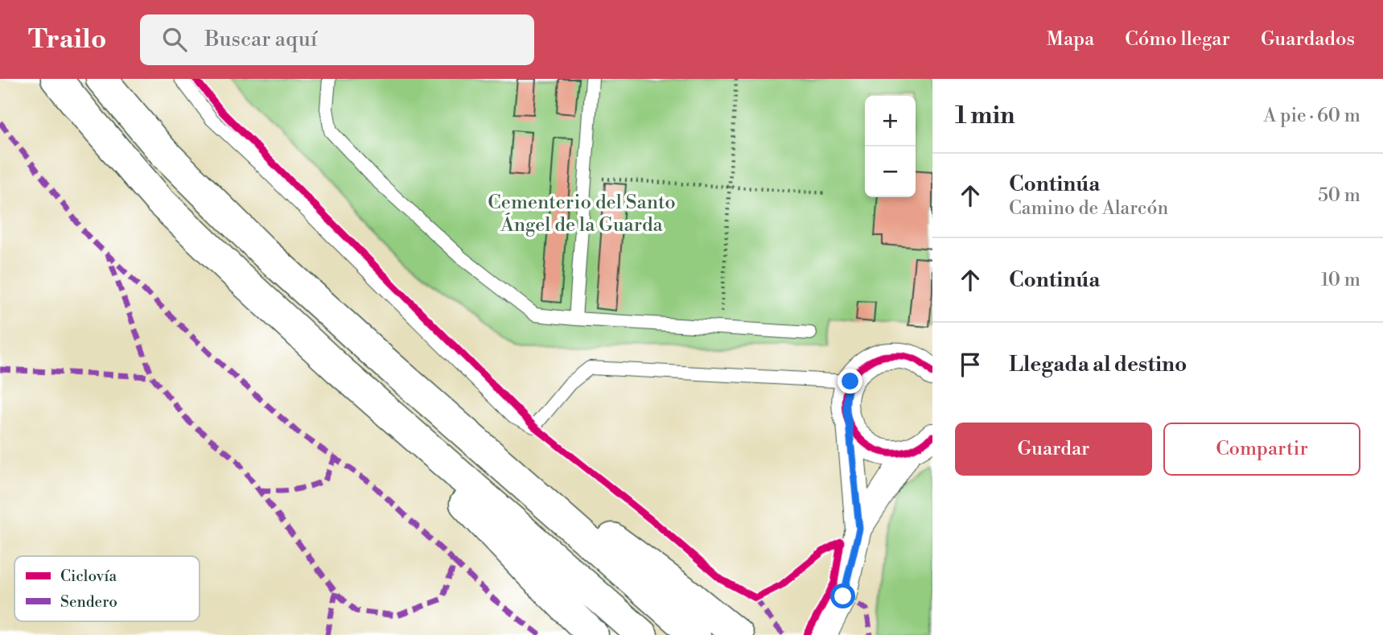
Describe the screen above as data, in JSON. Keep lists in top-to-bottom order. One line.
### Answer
{"parks":["Cementerio del Santo Ángel de la Guarda"],"legend":["Ciclovía","Sendero"],"page":{"header":"Trailo","search":"Buscar aquí","nav":["Mapa","Cómo llegar","Guardados"],"heading":["1 min","A pie · 60 m"],"map_buttons":["+","−"],"list":[["Continúa","Camino de Alarcón","50 m"],["Continúa","10 m"],"Llegada al destino"],"buttons":["Guardar","Compartir"]}}
